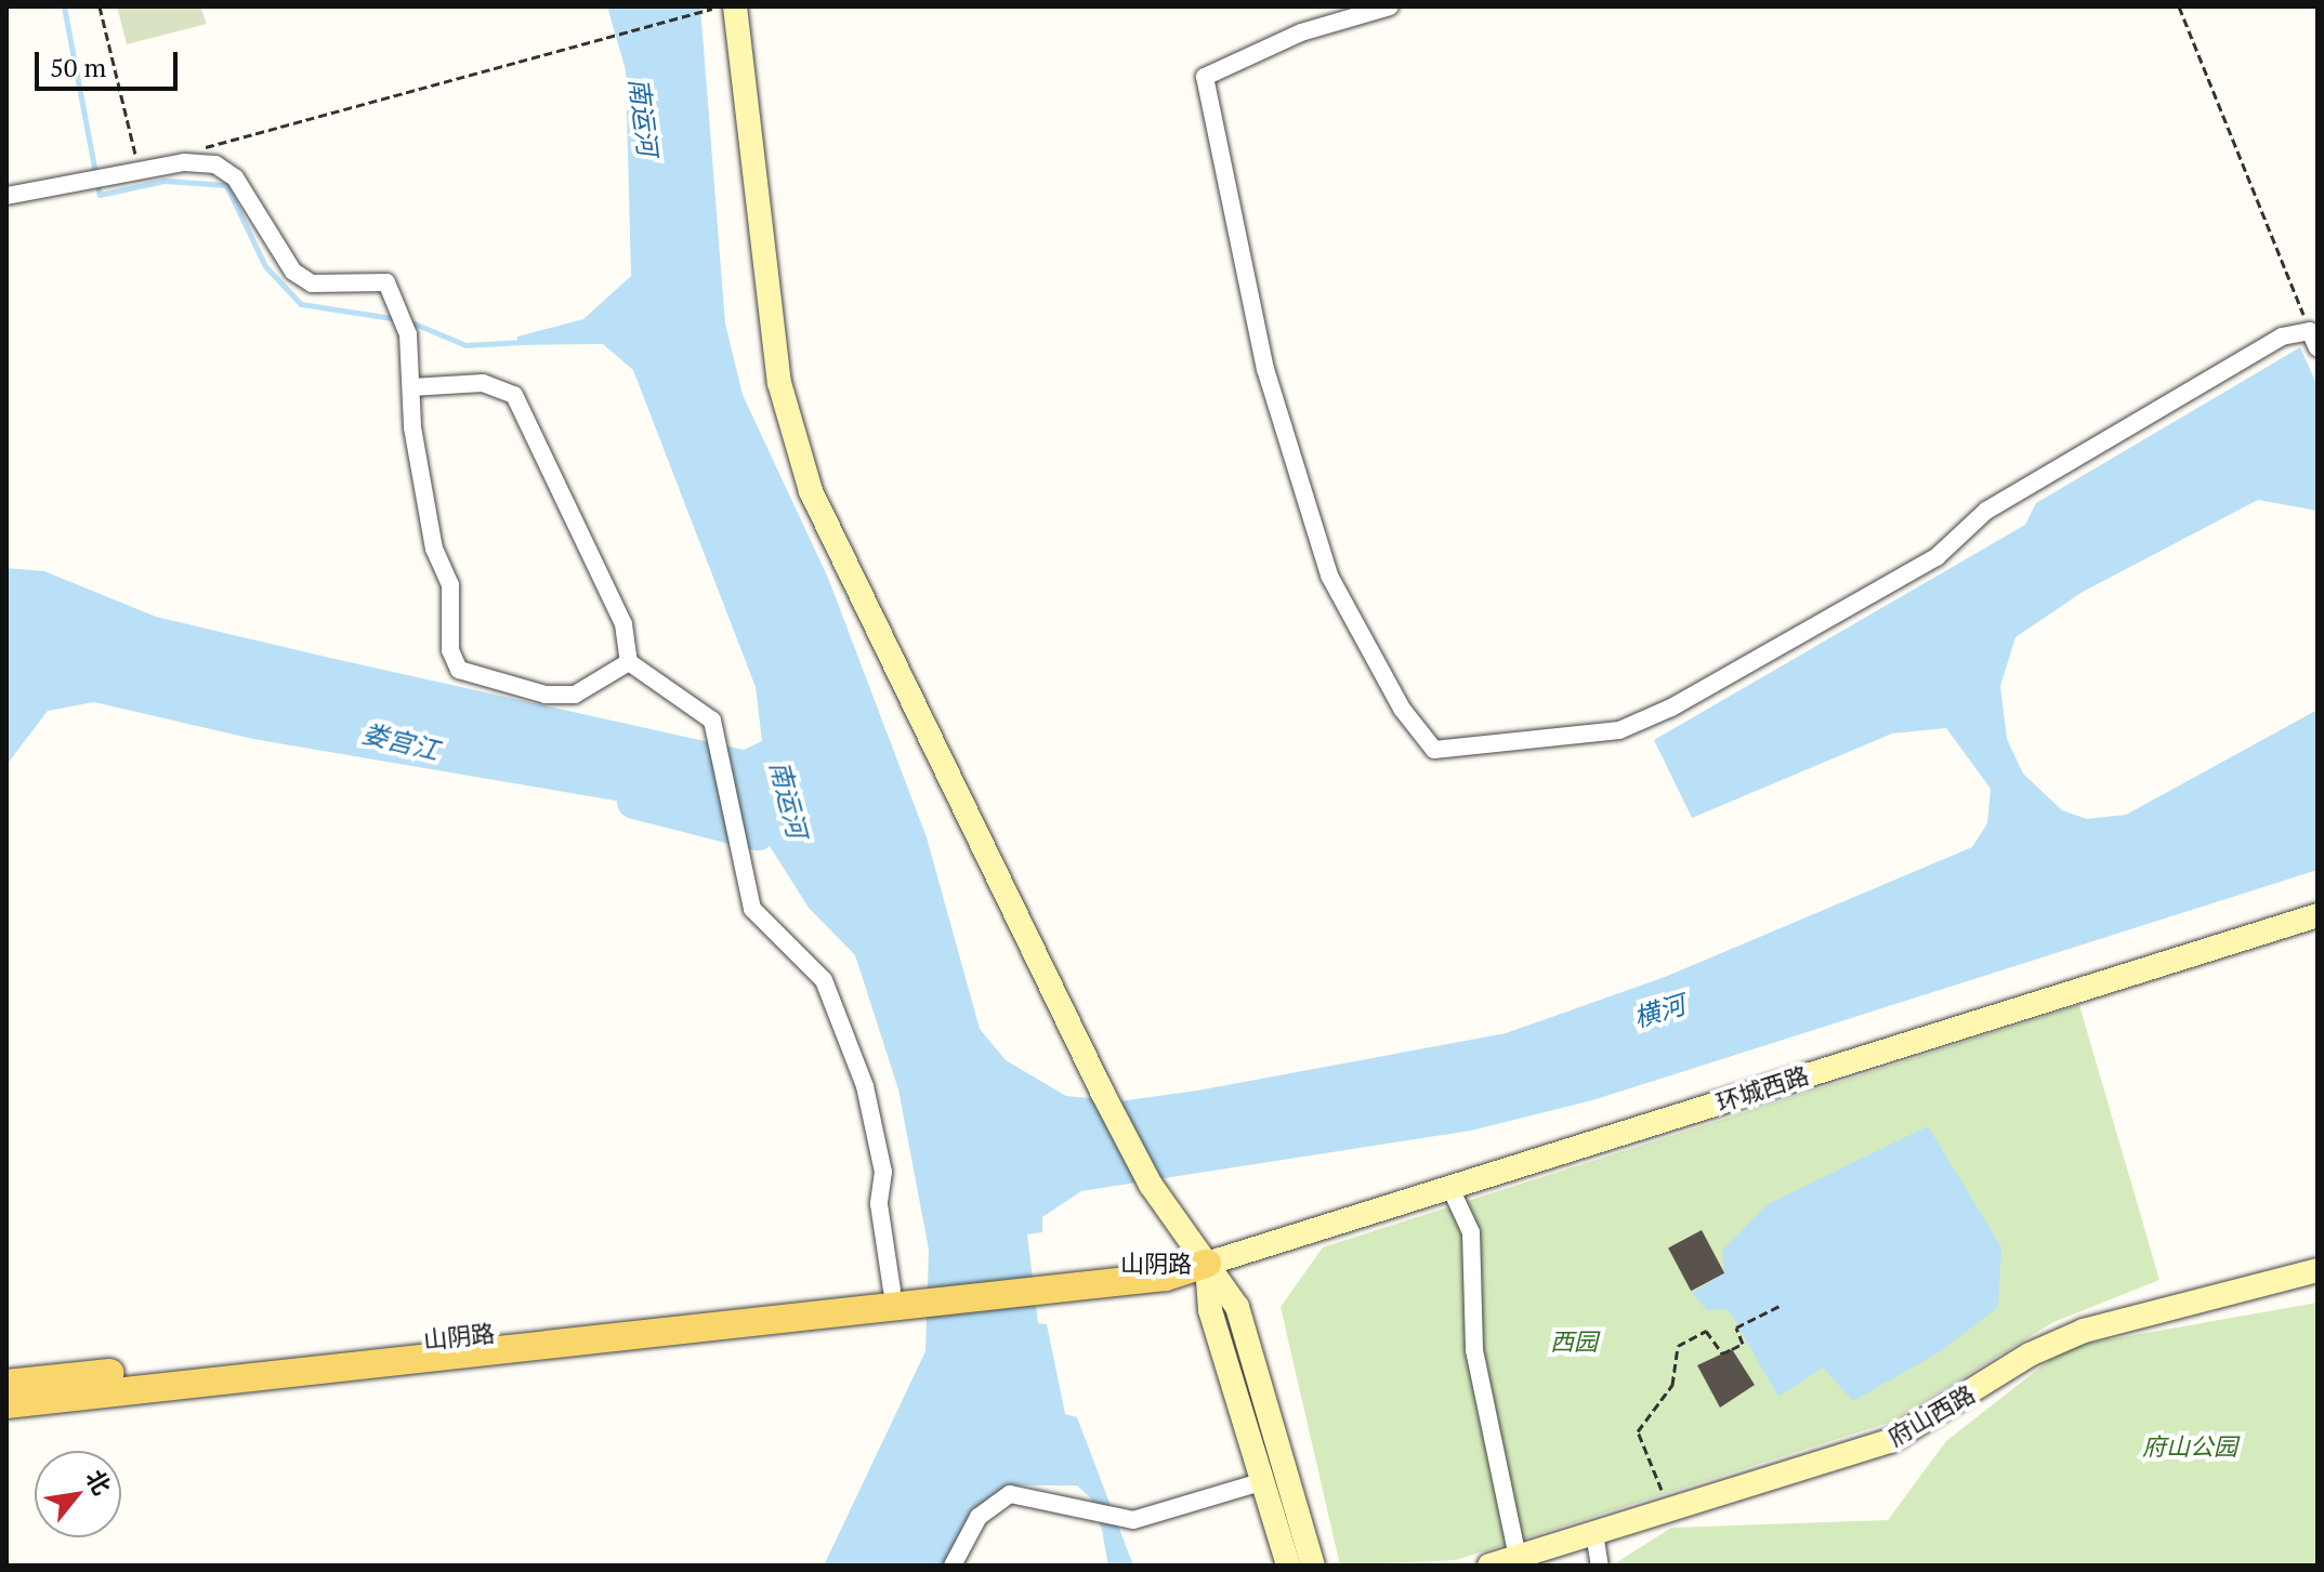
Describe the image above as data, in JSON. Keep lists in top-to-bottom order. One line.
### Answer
{"streets":{"main road":["环城西路","山阴路","府山西路"]},"crossings":[["环城西路","山阴路"]],"water":["南运河","娄宫江","横河"],"parks":["西园","府山公园"],"scale_bar":"50 m","north":"top right"}
